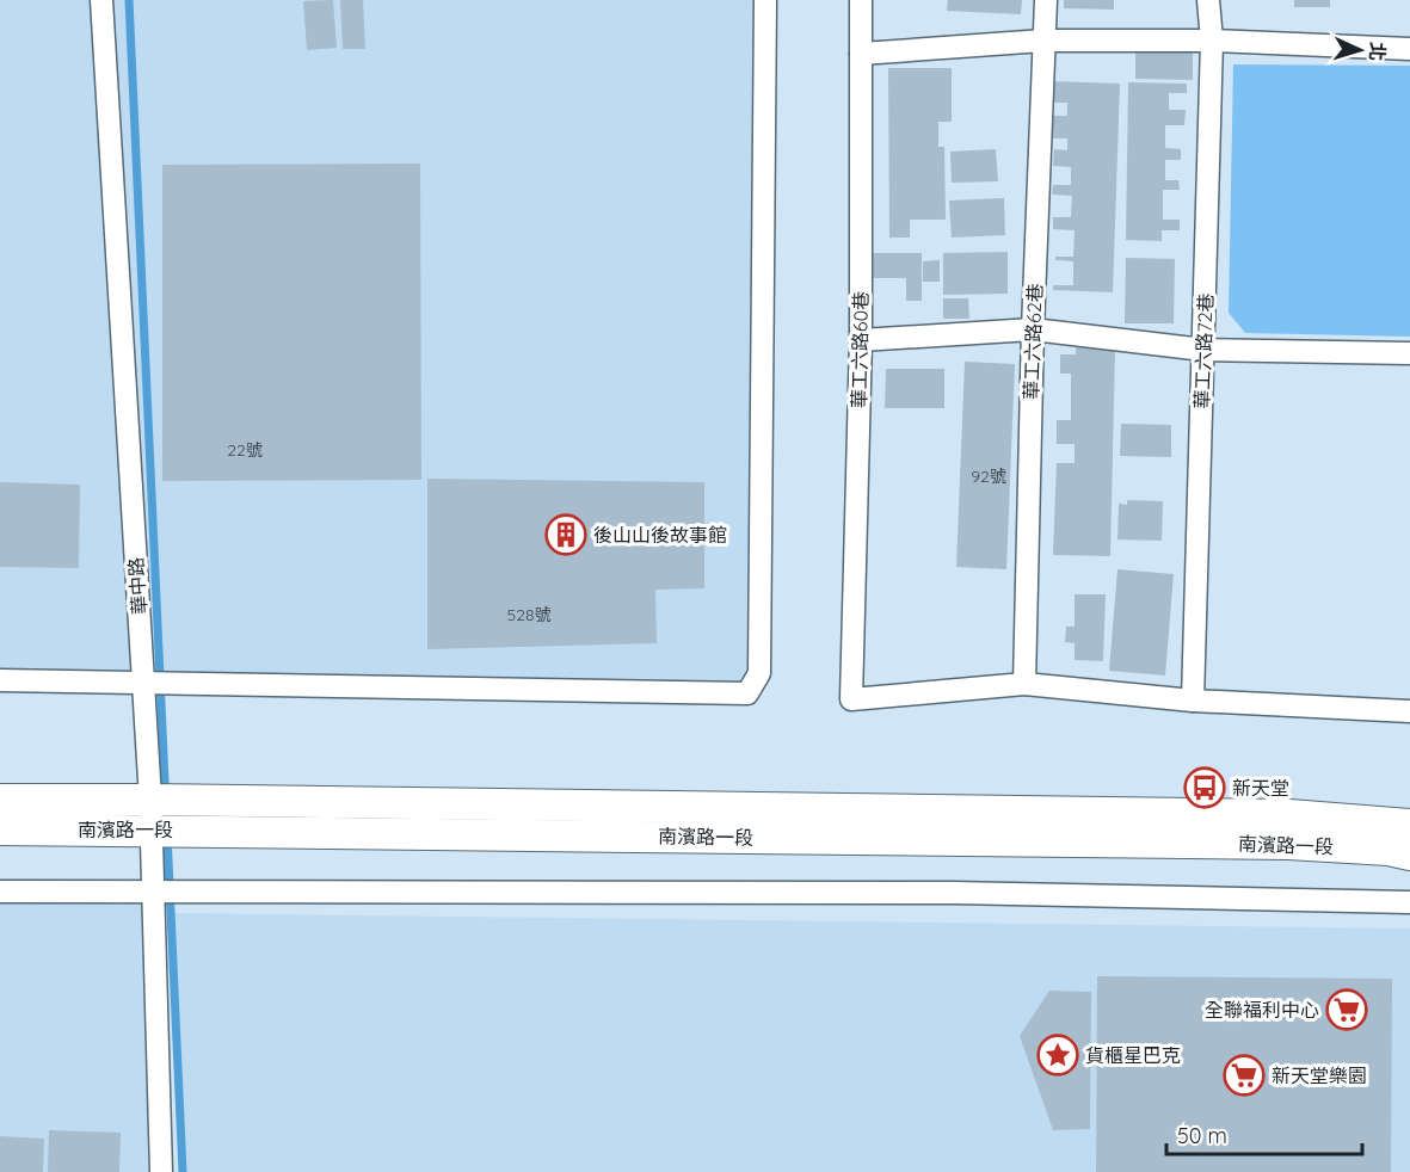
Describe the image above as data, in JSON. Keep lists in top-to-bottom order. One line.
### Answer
{"streets":{"main road":["南濱路一段"],"street":["華工六路62巷","華工六路60巷","華工六路72巷","華中路"]},"crossings":[["華工六路62巷","華工六路60巷"],["華中路","南濱路一段"]],"places":{"building":["後山山後故事館"],"bus stop":["新天堂"],"supermarket":["全聯福利中心","新天堂樂園"],"place":["貨櫃星巴克"]},"house_numbers":["22號","92號","528號"],"scale_bar":"50 m","north":"right"}
